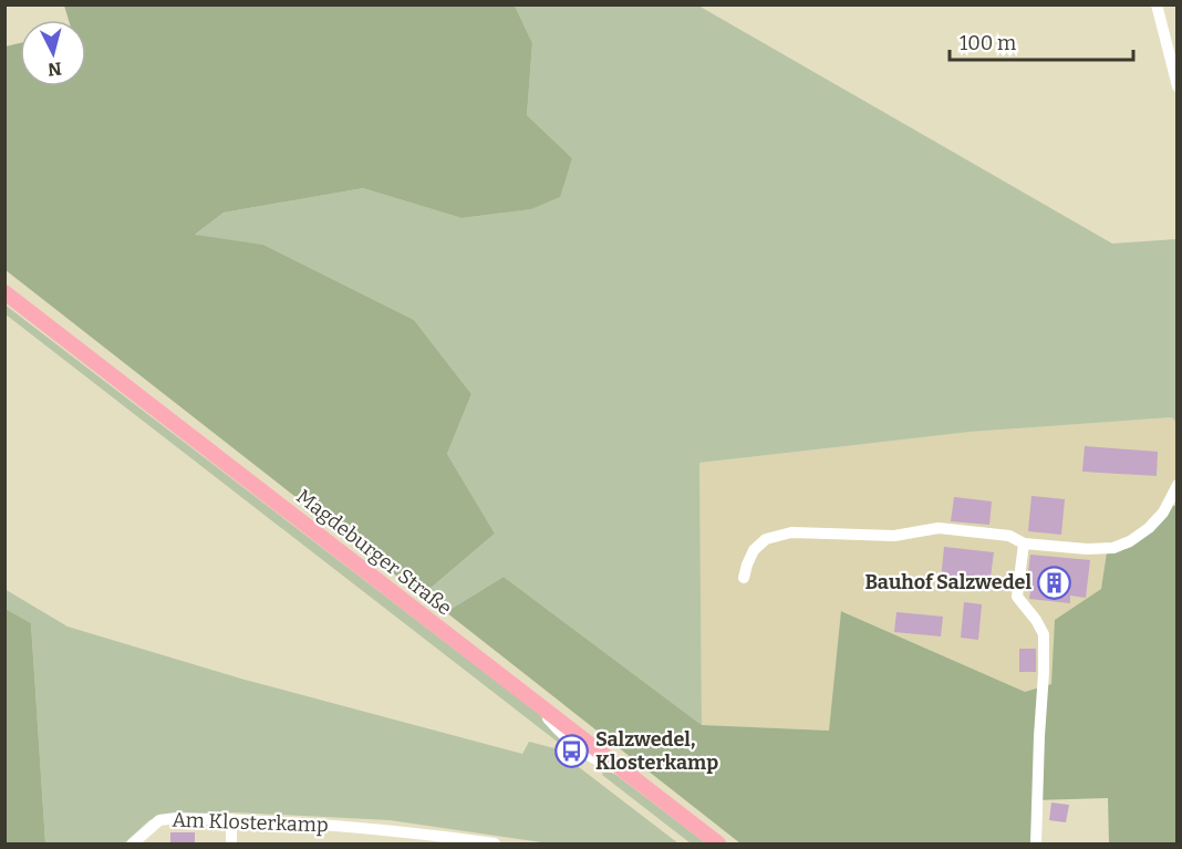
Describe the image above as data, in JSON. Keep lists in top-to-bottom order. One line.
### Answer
{"streets":{"main road":["Magdeburger Straße"],"street":["Am Klosterkamp"]},"places":{"building":["Bauhof Salzwedel"],"bus stop":["Salzwedel, Klosterkamp"]},"scale_bar":"100 m","north":"bottom"}
